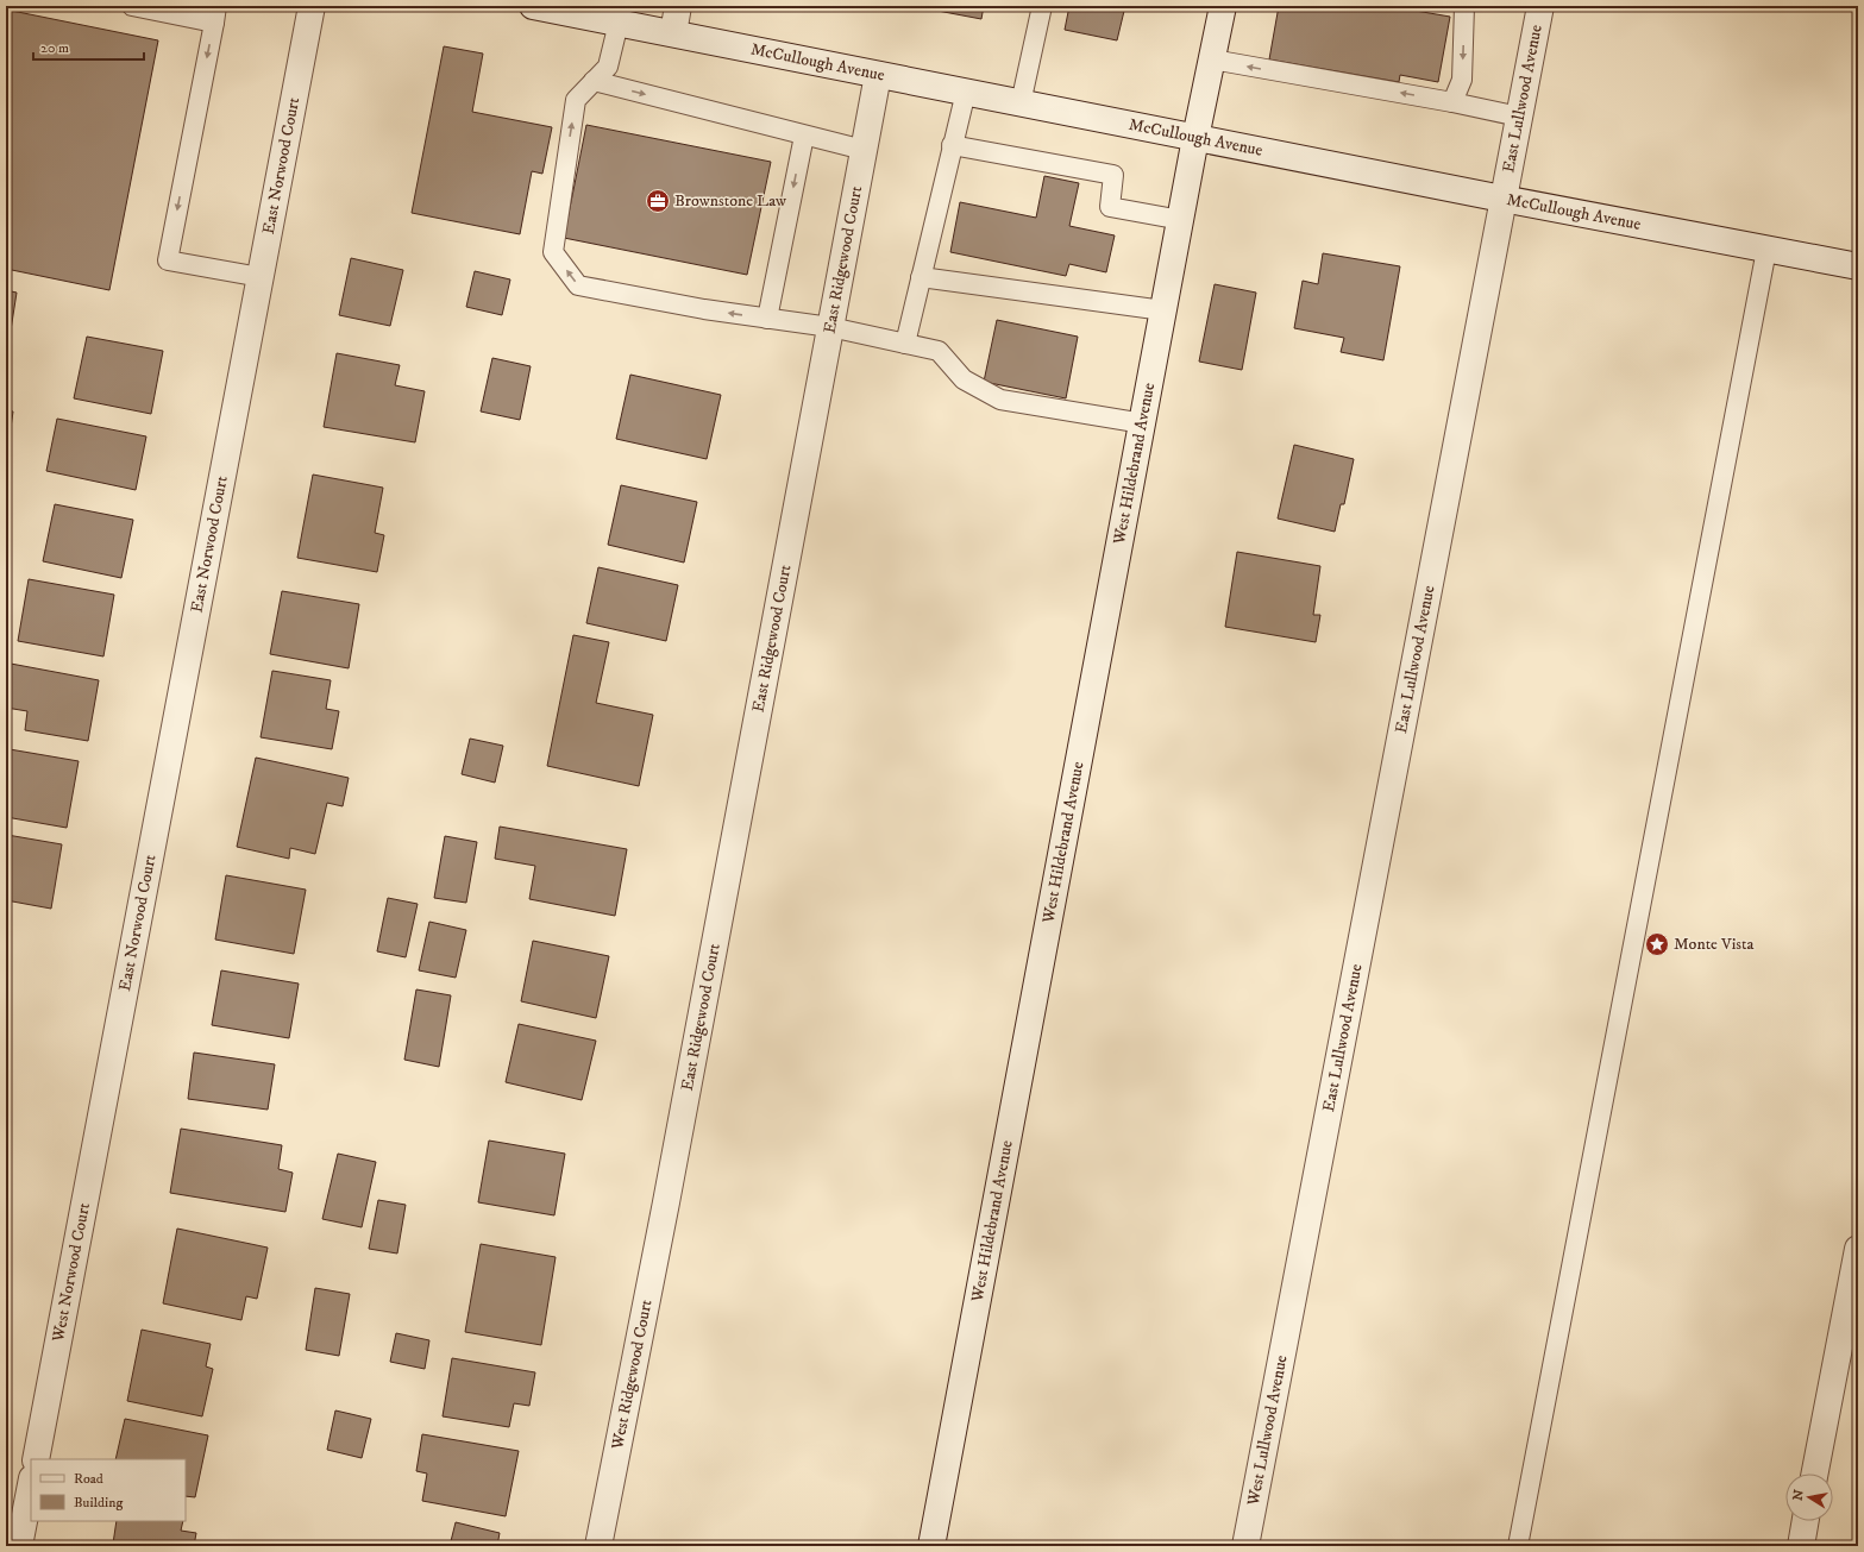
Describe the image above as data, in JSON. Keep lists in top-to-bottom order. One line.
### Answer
{"streets":{"street":["McCullough Avenue","East Lullwood Avenue","East Norwood Court","East Ridgewood Court","West Hildebrand Avenue","West Norwood Court","West Ridgewood Court","West Lullwood Avenue"]},"crossings":[["McCullough Avenue","East Lullwood Avenue"],["McCullough Avenue","East Ridgewood Court"],["McCullough Avenue","West Hildebrand Avenue"],["East Lullwood Avenue","West Lullwood Avenue"],["East Norwood Court","West Norwood Court"],["East Ridgewood Court","West Ridgewood Court"]],"places":{"office":["Brownstone Law"],"place":["Monte Vista"]},"legend":["Road","Building"],"scale_bar":"20 m","north":"left"}
